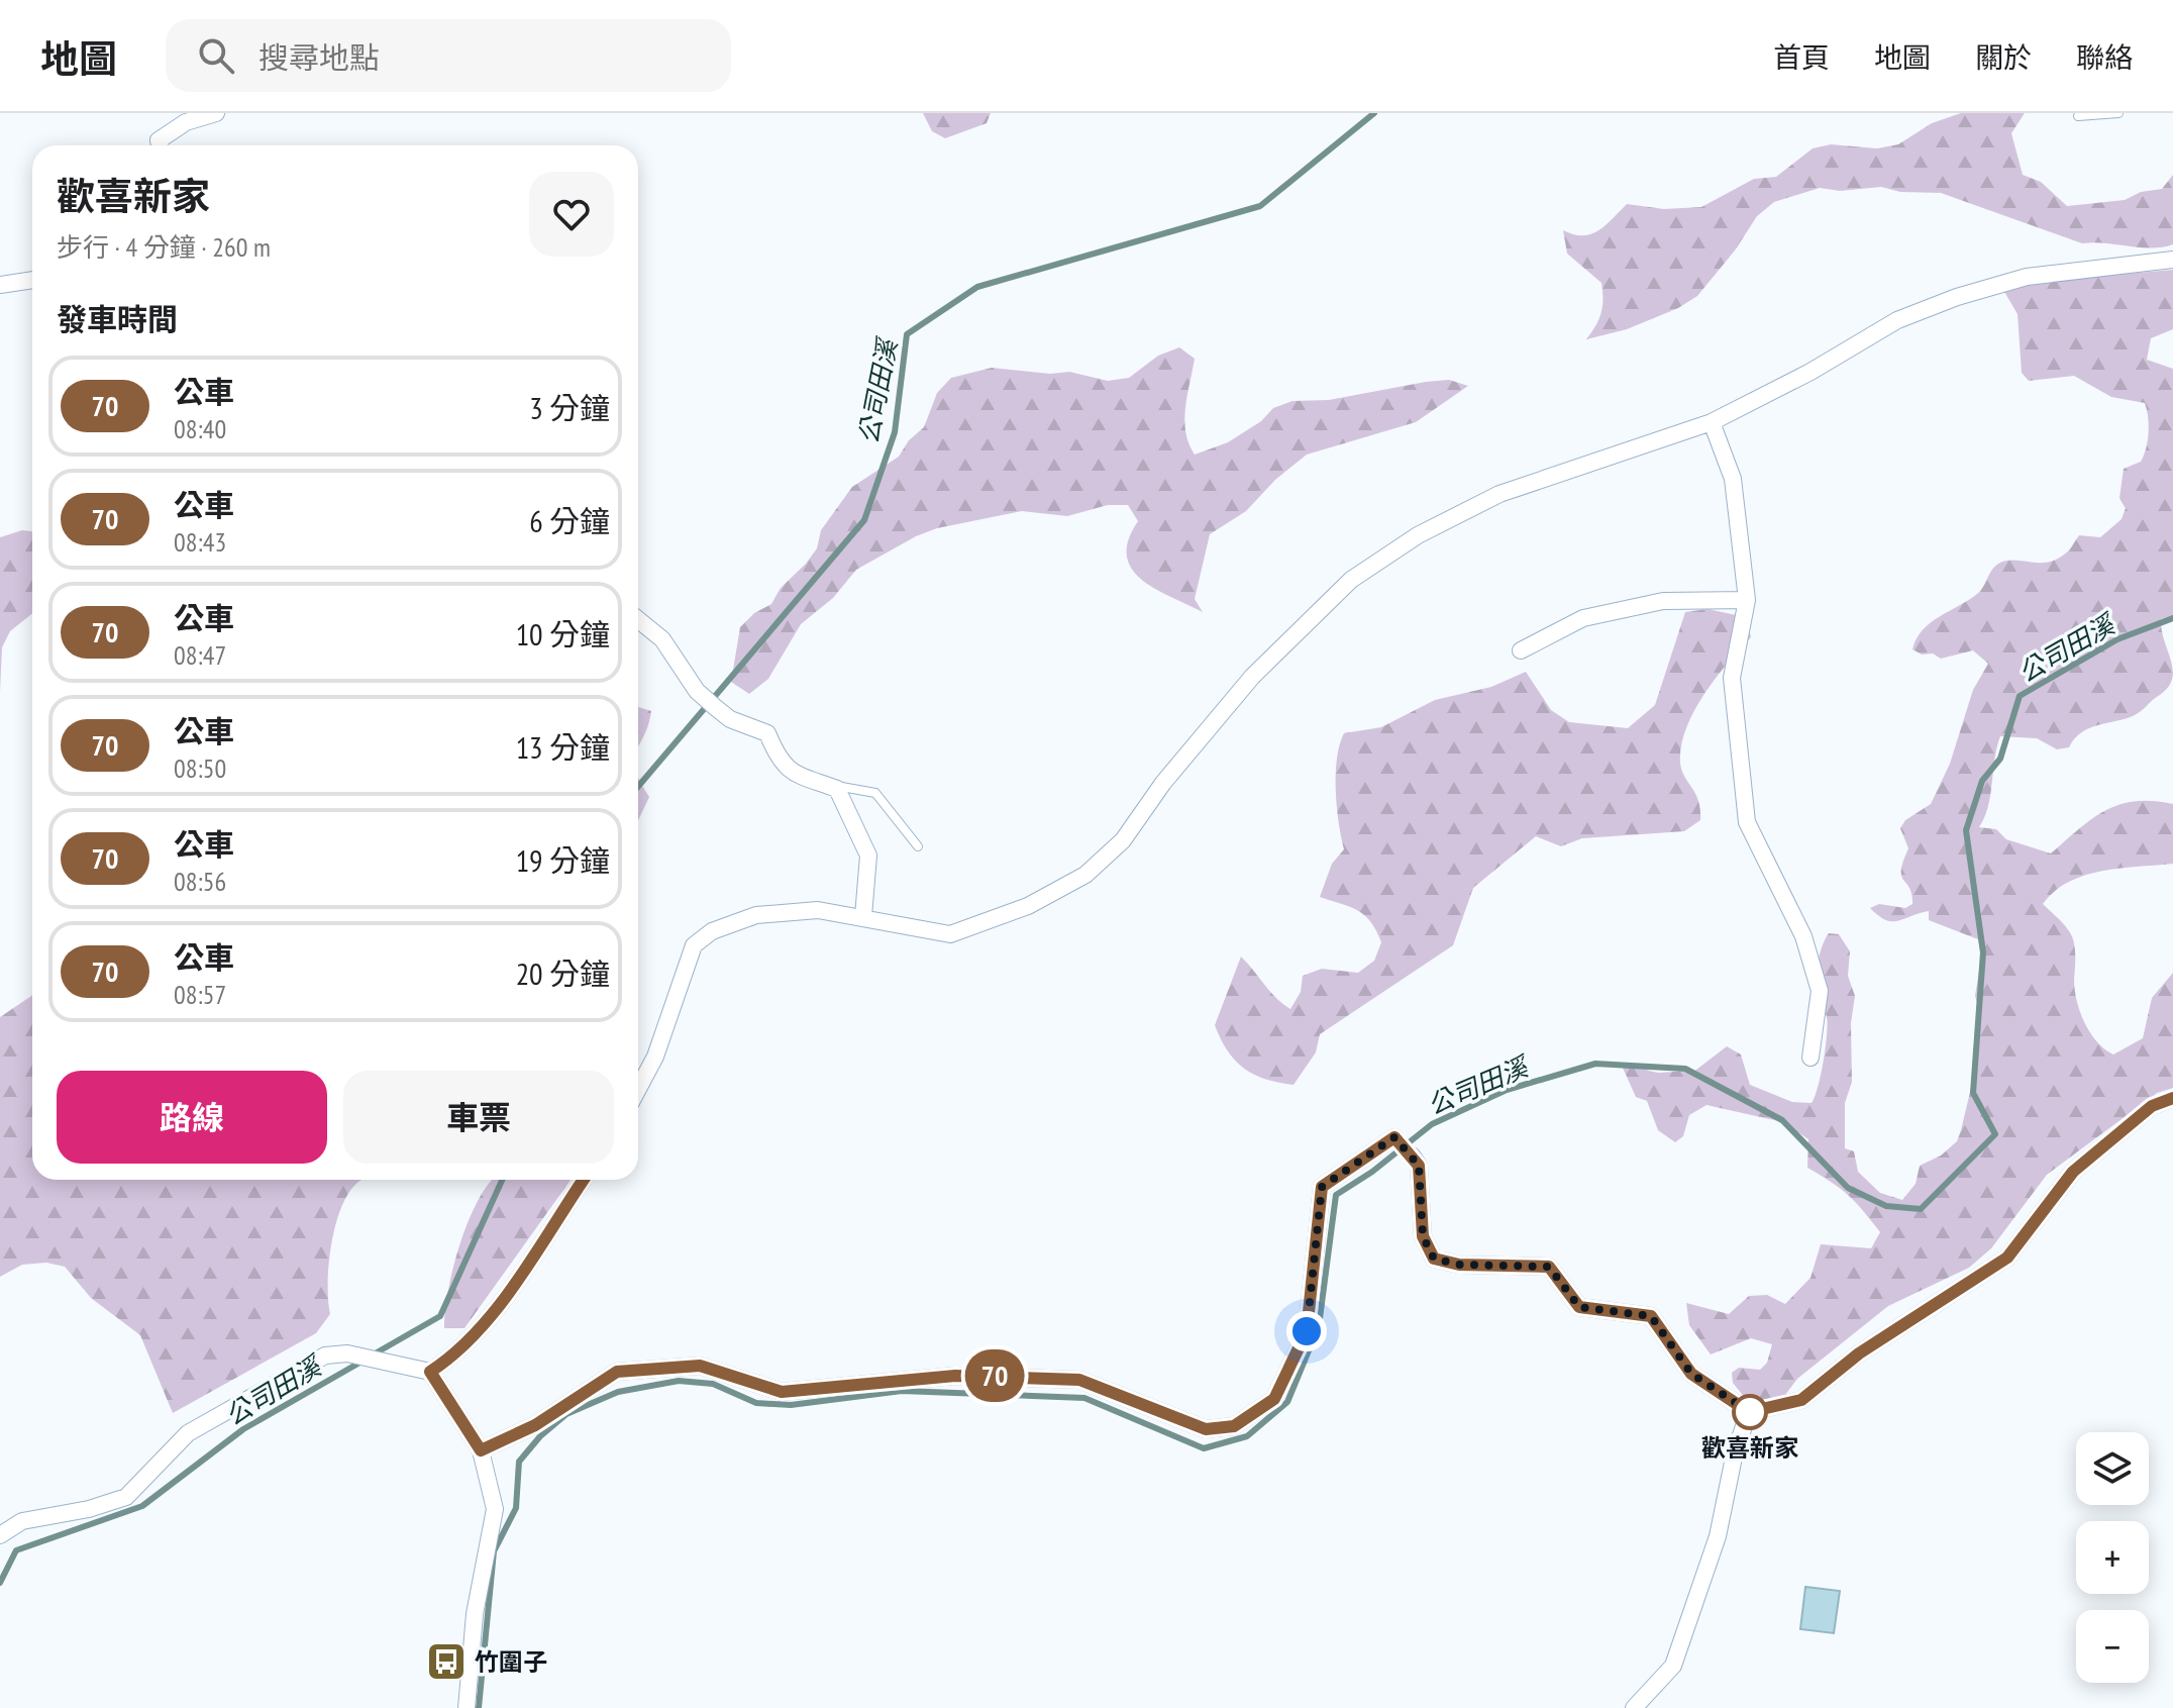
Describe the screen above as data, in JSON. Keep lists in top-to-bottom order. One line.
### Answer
{"water":["公司田溪"],"places":{"other":["歡喜新家"],"bus stop":["竹圍子"]},"lines":["bus line 70"],"page":{"header":"地圖","search":"搜尋地點","nav":["首頁","地圖","關於","聯絡"],"on_map":"70","heading":[["歡喜新家","步行 · 4 分鐘 · 260 m"],"發車時間"],"list":[{"mark":"70","name":"公車","note":"08:40","value":"3 分鐘"},{"mark":"70","name":"公車","note":"08:43","value":"6 分鐘"},{"mark":"70","name":"公車","note":"08:47","value":"10 分鐘"},{"mark":"70","name":"公車","note":"08:50","value":"13 分鐘"},{"mark":"70","name":"公車","note":"08:56","value":"19 分鐘"},{"mark":"70","name":"公車","note":"08:57","value":"20 分鐘"}],"buttons":["路線","車票"],"map_buttons":["+","−"]}}
